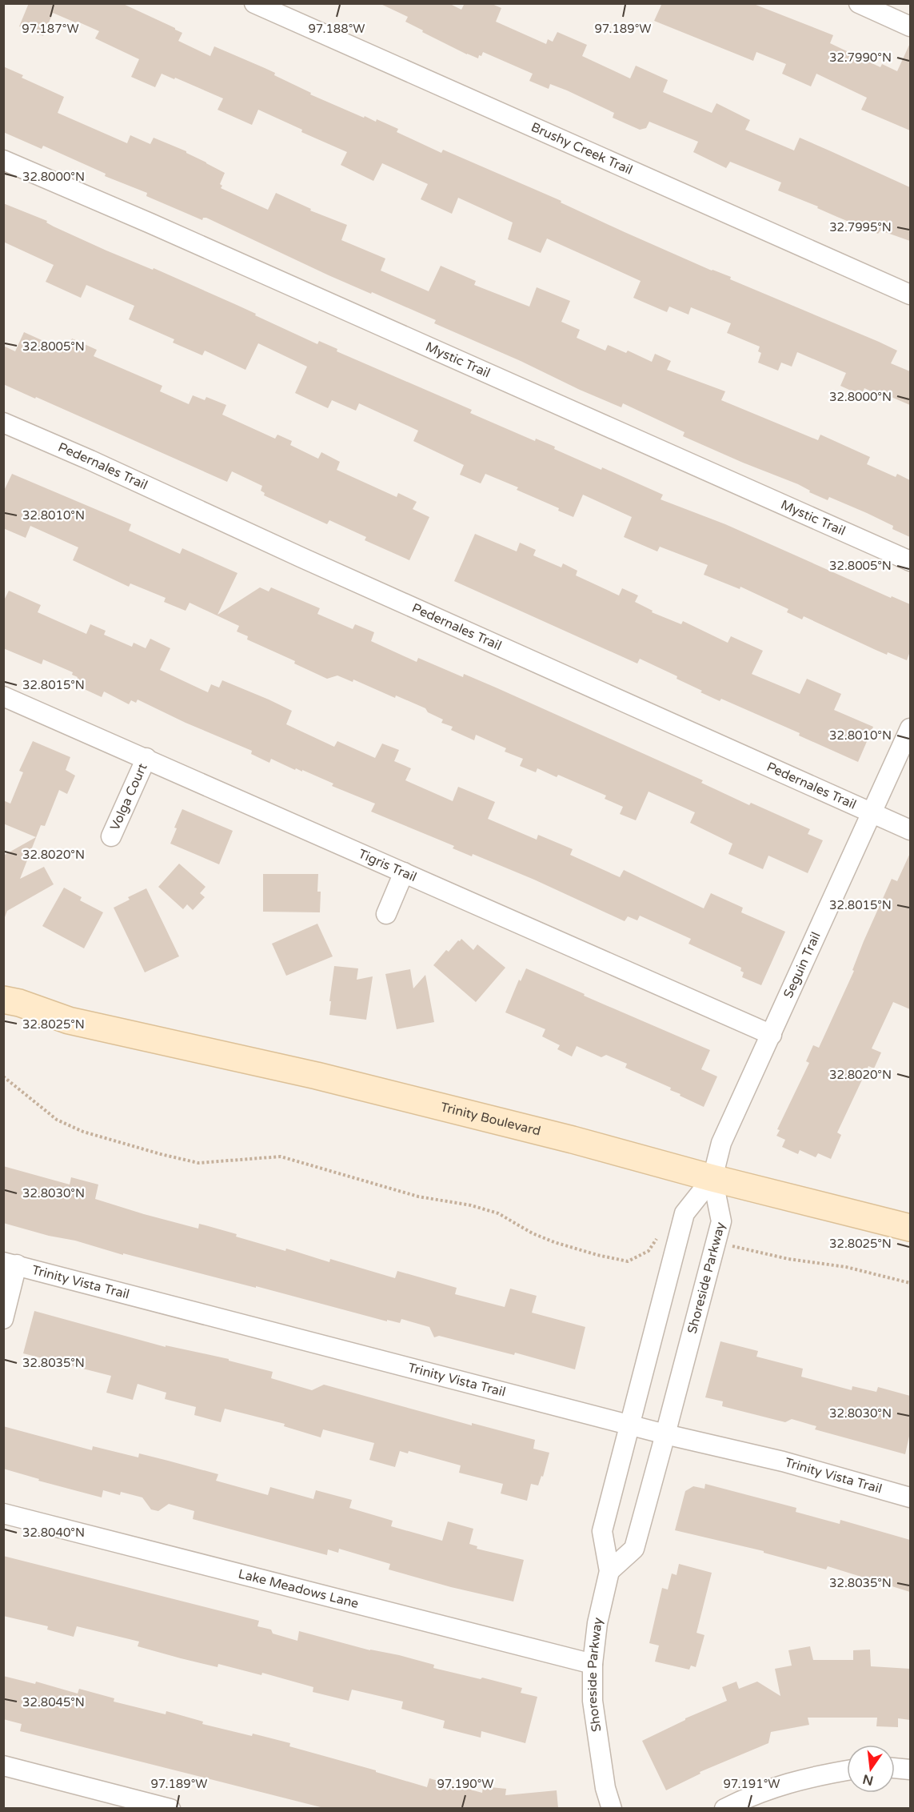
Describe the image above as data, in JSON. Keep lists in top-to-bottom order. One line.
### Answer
{"streets":{"main road":["Trinity Boulevard"],"street":["Brushy Creek Trail","Mystic Trail","Pedernales Trail","Volga Court","Tigris Trail","Seguin Trail","Shoreside Parkway","Trinity Vista Trail","Lake Meadows Lane"]},"crossings":[["Pedernales Trail","Seguin Trail"],["Volga Court","Tigris Trail"],["Tigris Trail","Seguin Trail"],["Seguin Trail","Trinity Boulevard"],["Seguin Trail","Shoreside Parkway"],["Trinity Boulevard","Shoreside Parkway"],["Shoreside Parkway","Trinity Vista Trail"],["Shoreside Parkway","Lake Meadows Lane"]],"north":"bottom","coordinates":["97.187°W","97.188°W","97.189°W","32.7990°N","32.8000°N","32.7995°N","32.8005°N","32.8010°N","32.8015°N","32.8020°N","32.8025°N","32.8030°N","32.8035°N","32.8040°N","32.8045°N","97.190°W","97.191°W"]}
